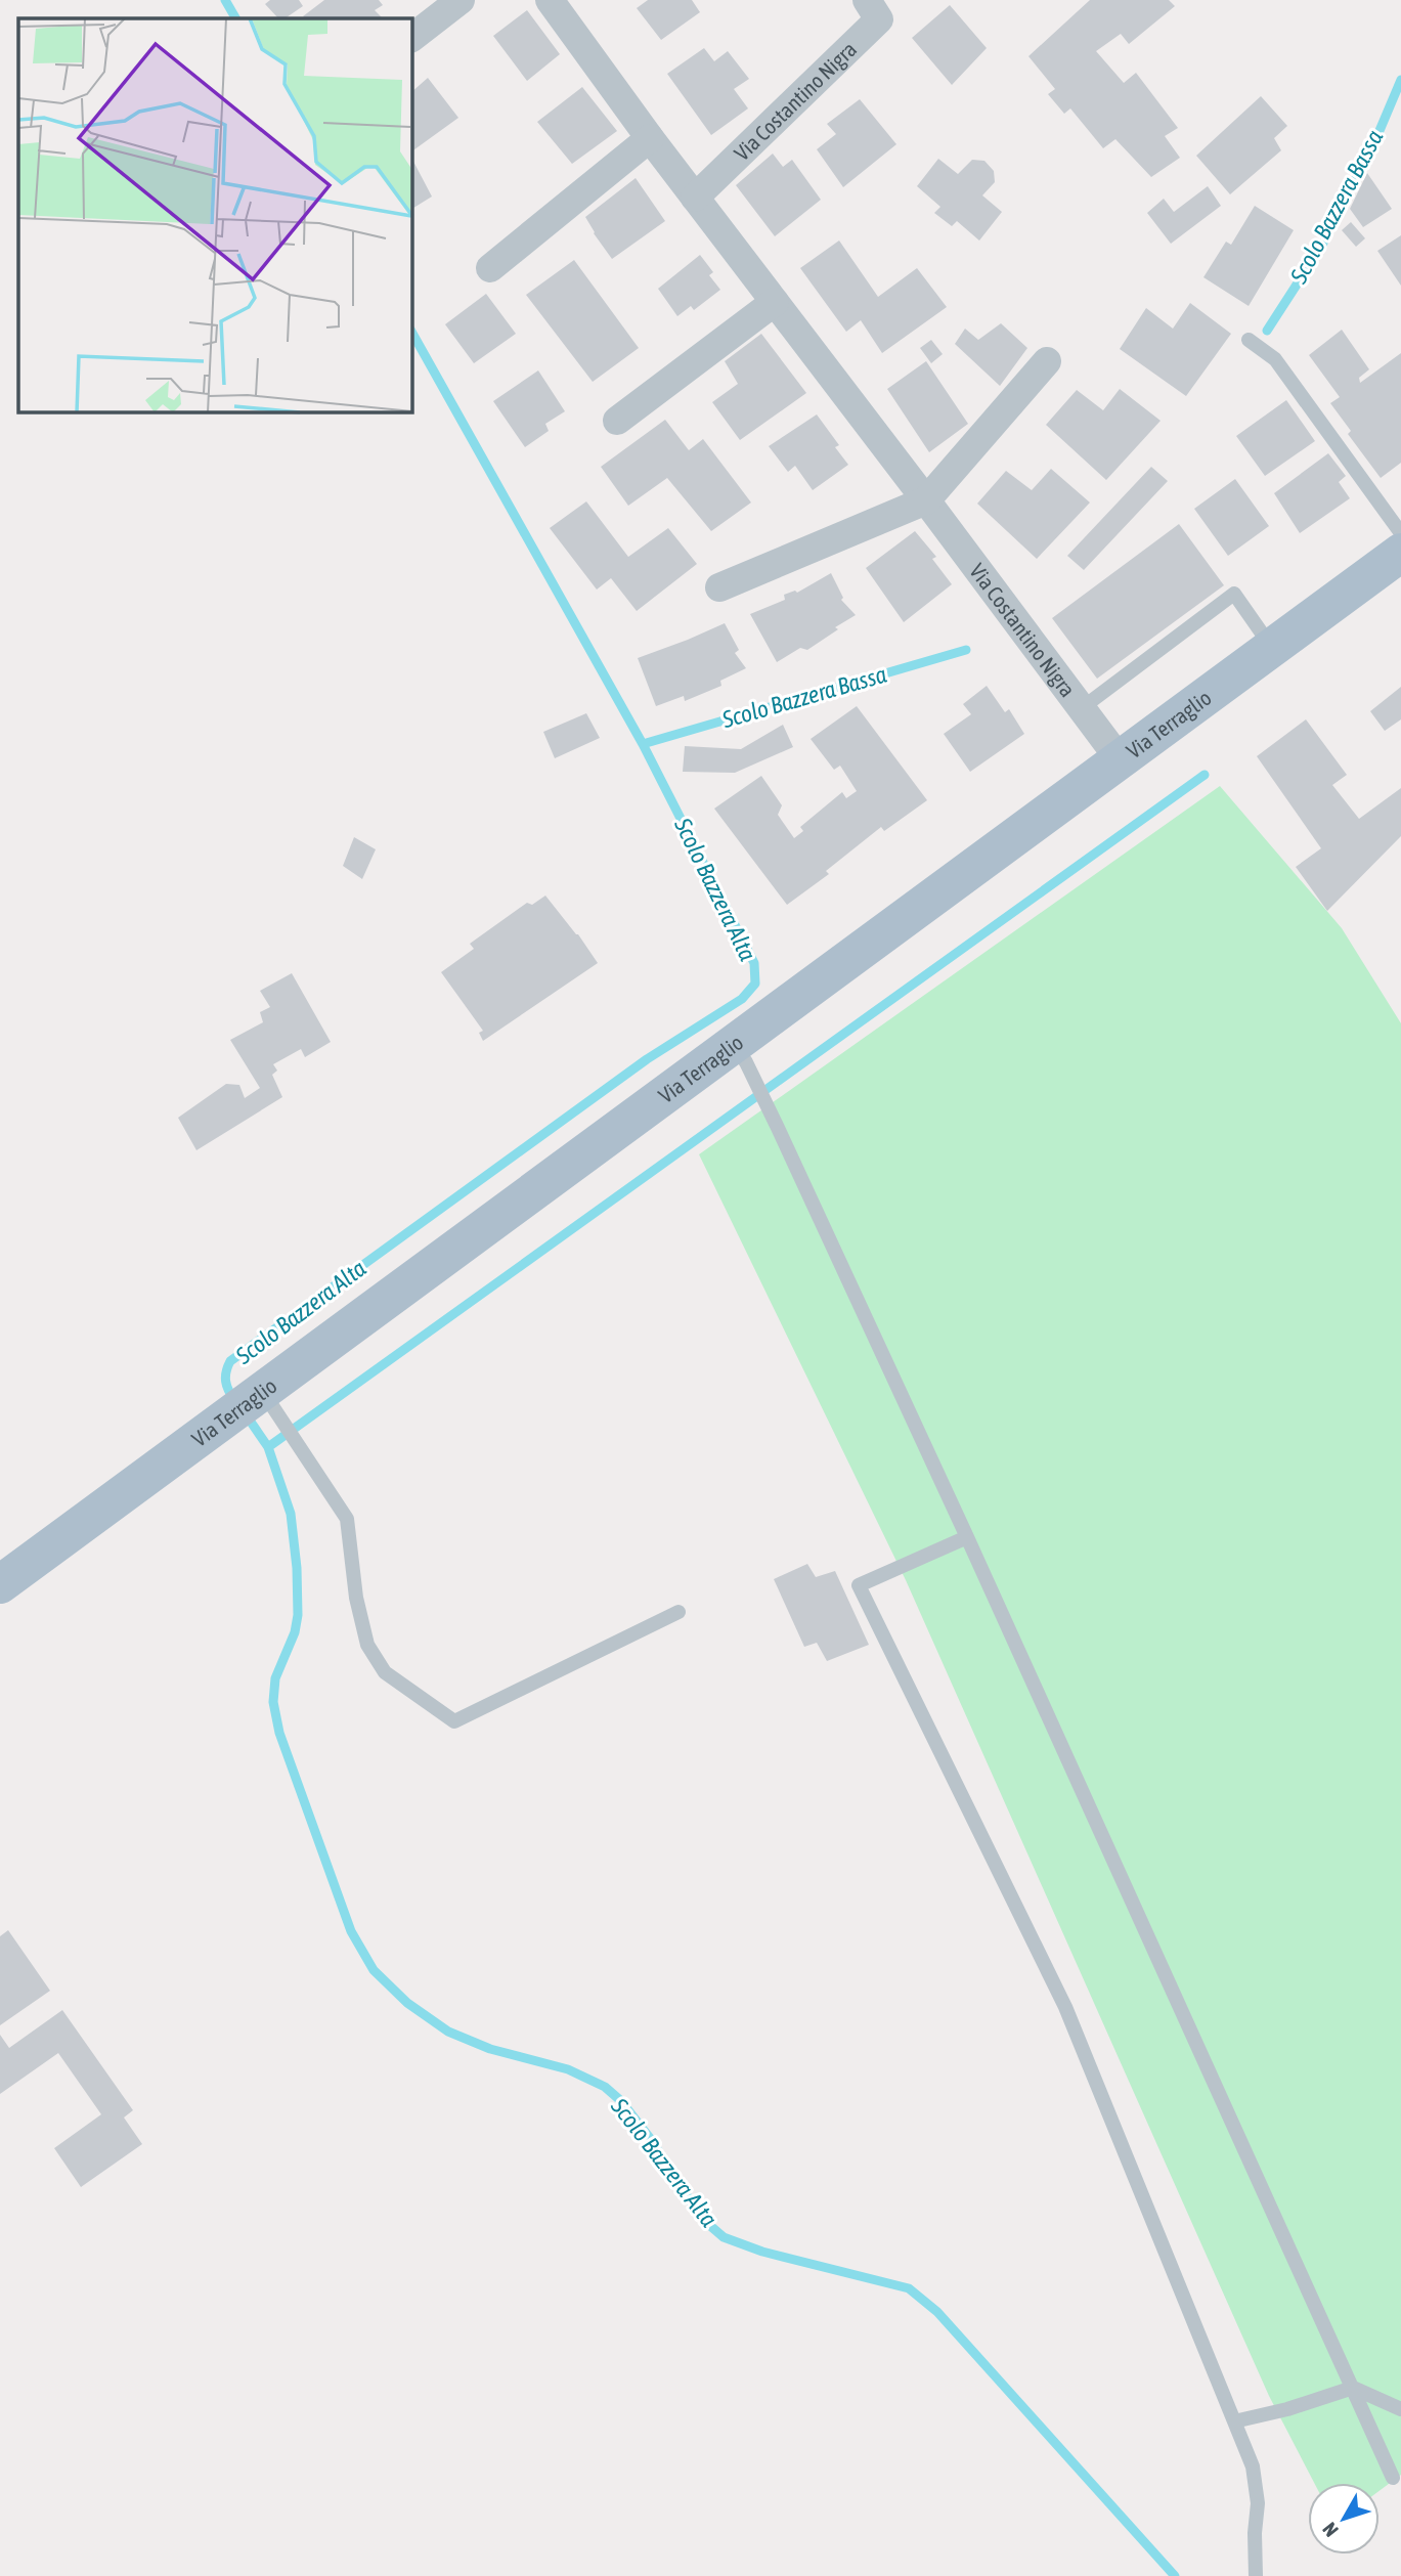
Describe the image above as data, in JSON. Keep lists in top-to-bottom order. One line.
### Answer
{"streets":{"main road":["Via Terraglio"],"street":["Via Costantino Nigra"]},"crossings":[["Via Costantino Nigra","Via Terraglio"]],"water":["Scolo Bazzera Bassa","Scolo Bazzera Alta"],"north":"bottom left"}
